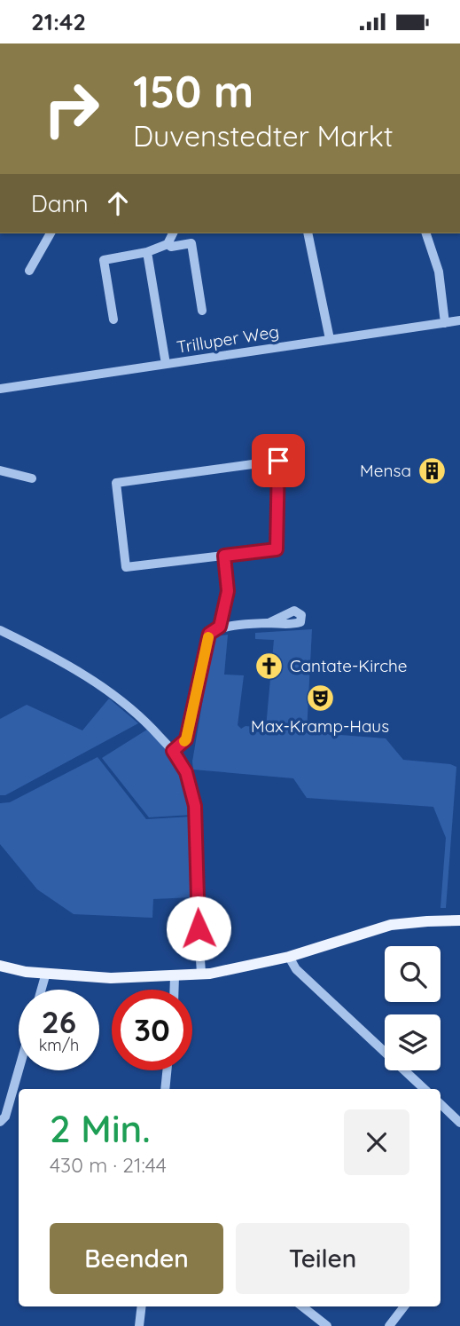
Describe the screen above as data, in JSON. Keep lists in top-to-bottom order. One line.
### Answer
{"streets":{"street":["Trilluper Weg"]},"places":{"building":["Mensa"],"church":["Cantate-Kirche"],"theatre":["Max-Kramp-Haus"]},"page":{"status":"21:42","turn":["150 m","Duvenstedter Markt"],"then":"Dann","speed":"26 km/h","limit":"30","heading":["2 Min.","430 m · 21:44"],"buttons":["Beenden","Teilen"]}}
